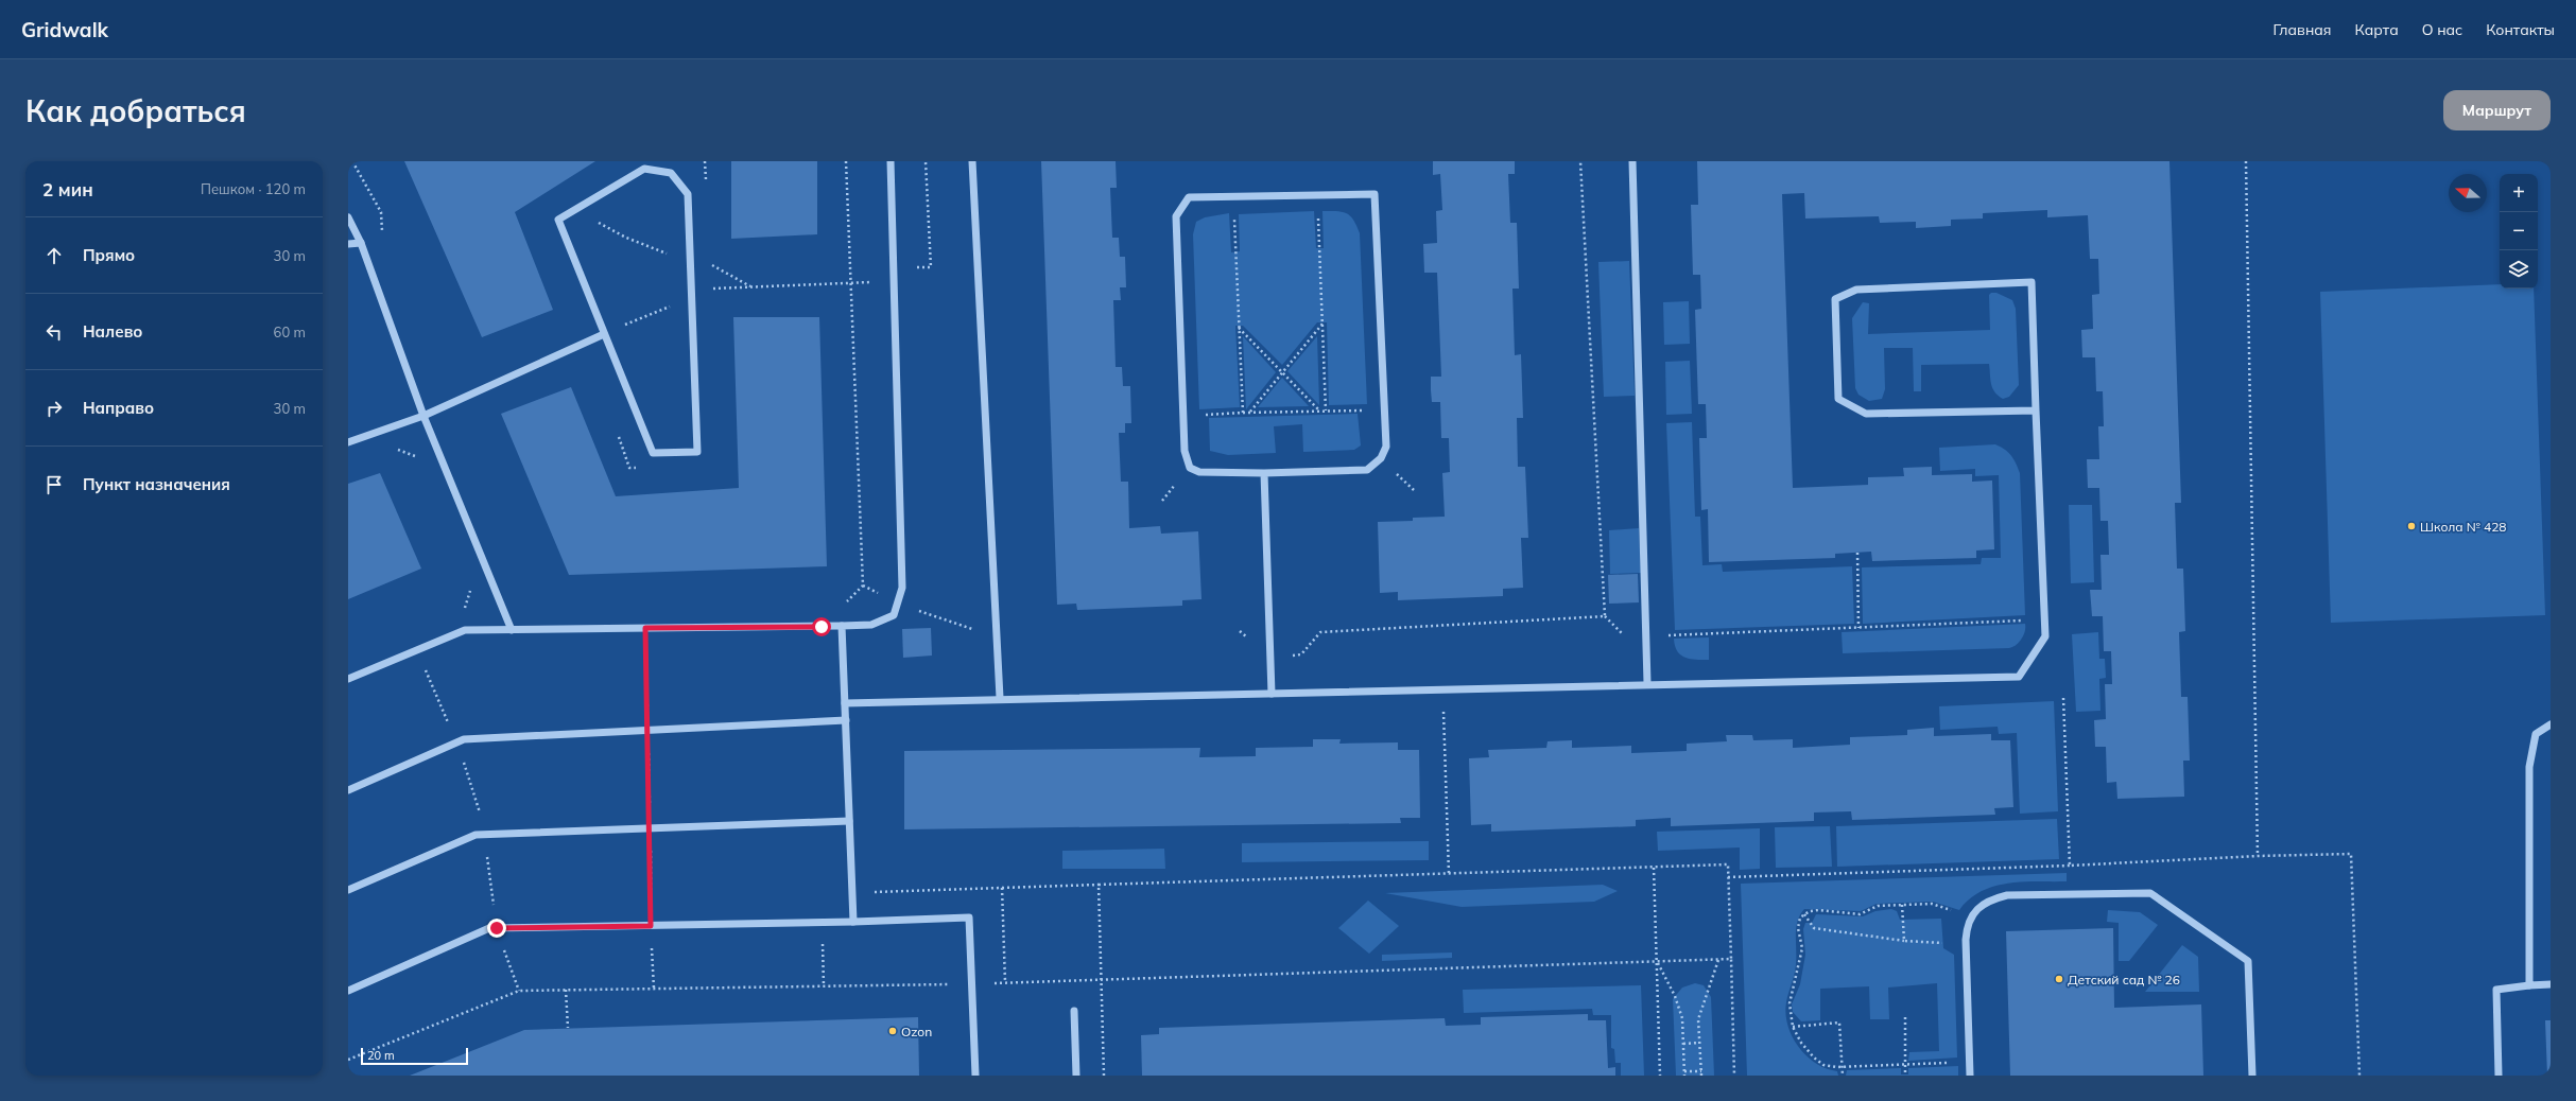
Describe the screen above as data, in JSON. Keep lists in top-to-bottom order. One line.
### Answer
{"places":["Школа № 428","Детский сад № 26","Ozon"],"scale_bar":"20 m","north":"left","page":{"header":"Gridwalk","nav":["Главная","Карта","О нас","Контакты"],"buttons":"Маршрут","title":"Как добраться","heading":["2 мин","Пешком · 120 m"],"map_buttons":["+","−"],"list":[["Прямо","30 m"],["Налево","60 m"],["Направо","30 m"],"Пункт назначения"],"scale":"20 m"}}
